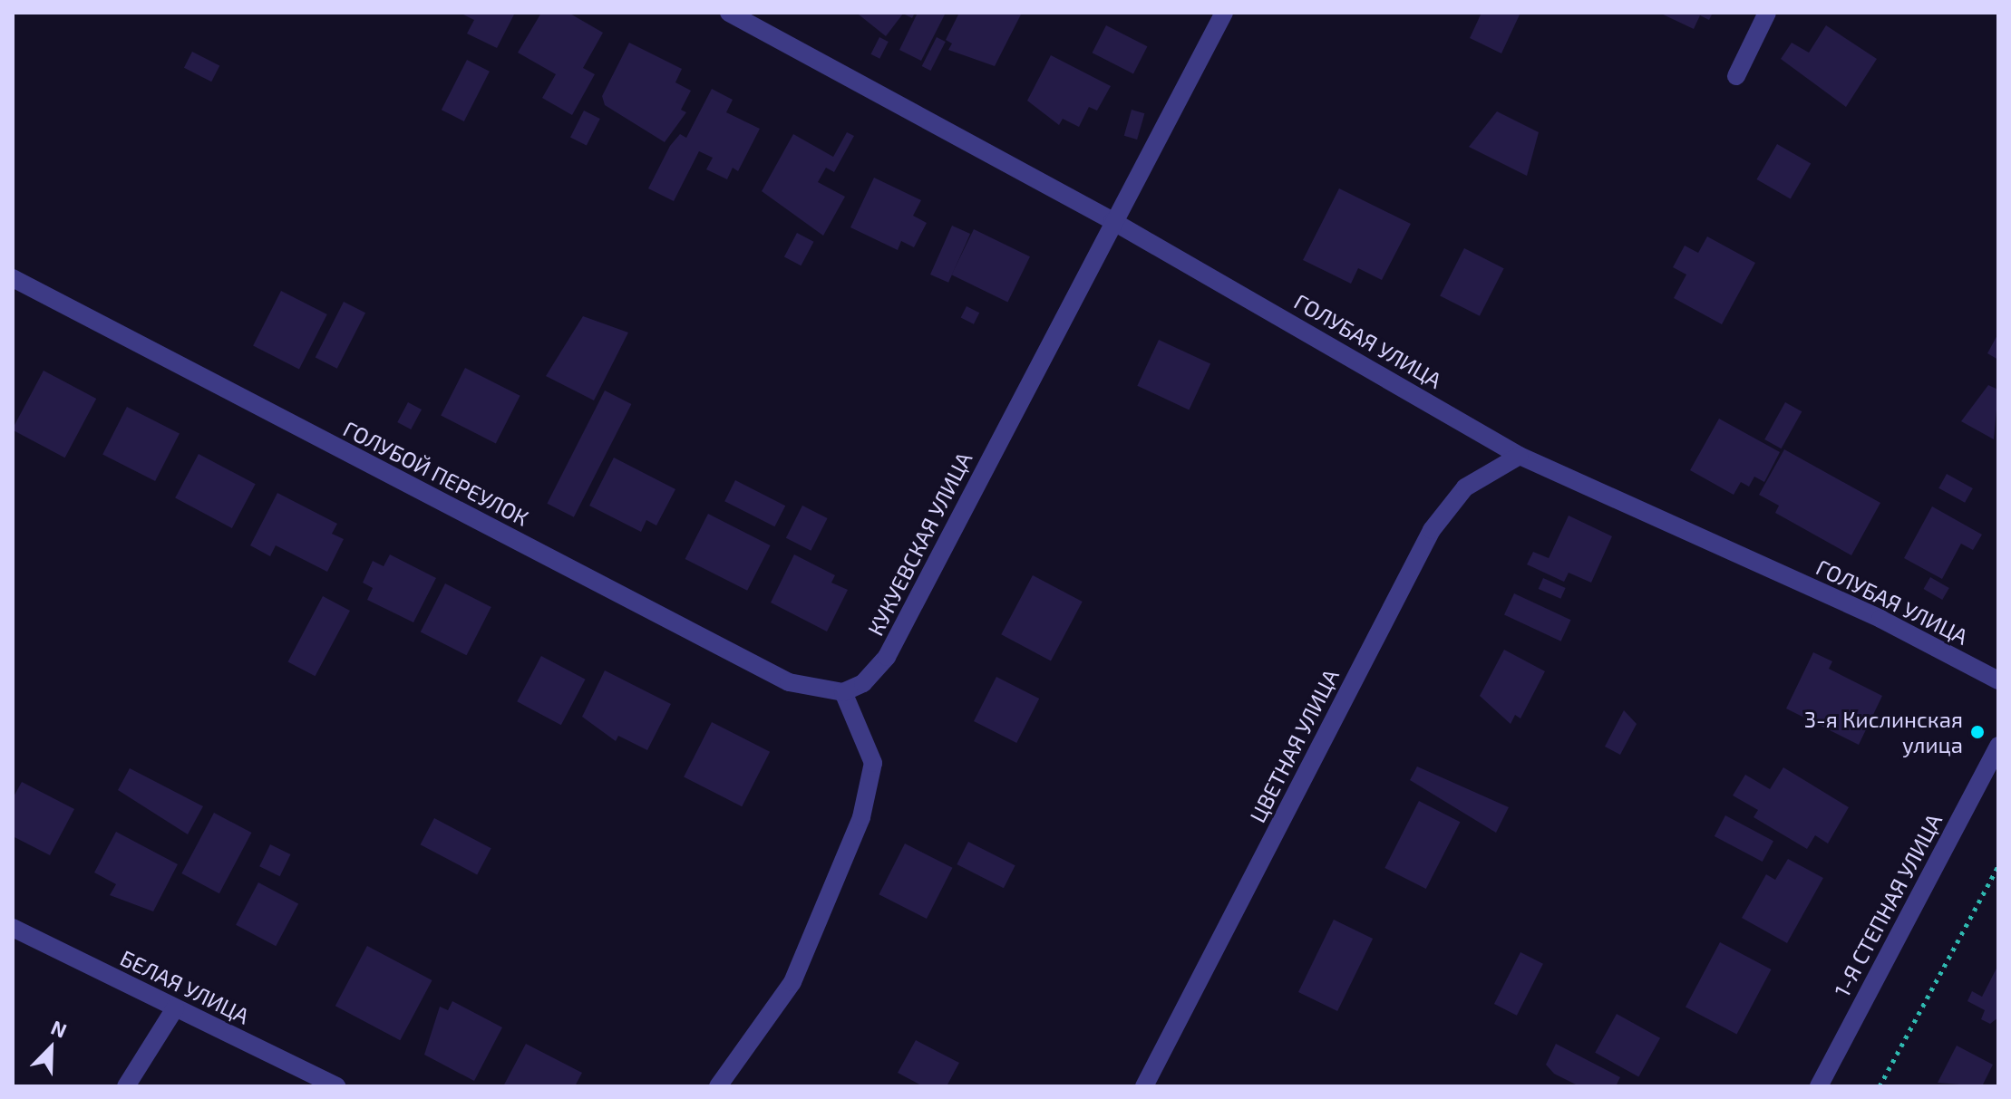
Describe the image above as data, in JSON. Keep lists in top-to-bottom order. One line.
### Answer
{"streets":{"street":["ГОЛУБАЯ УЛИЦА","ГОЛУБОЙ ПЕРЕУЛОК","КУКУЕВСКАЯ УЛИЦА","ЦВЕТНАЯ УЛИЦА","1-Я СТЕПНАЯ УЛИЦА","БЕЛАЯ УЛИЦА"]},"crossings":[["ГОЛУБАЯ УЛИЦА","КУКУЕВСКАЯ УЛИЦА"],["ГОЛУБАЯ УЛИЦА","ЦВЕТНАЯ УЛИЦА"],["ГОЛУБОЙ ПЕРЕУЛОК","КУКУЕВСКАЯ УЛИЦА"]],"places":["3-я Кислинская улица"],"north":"top right"}
